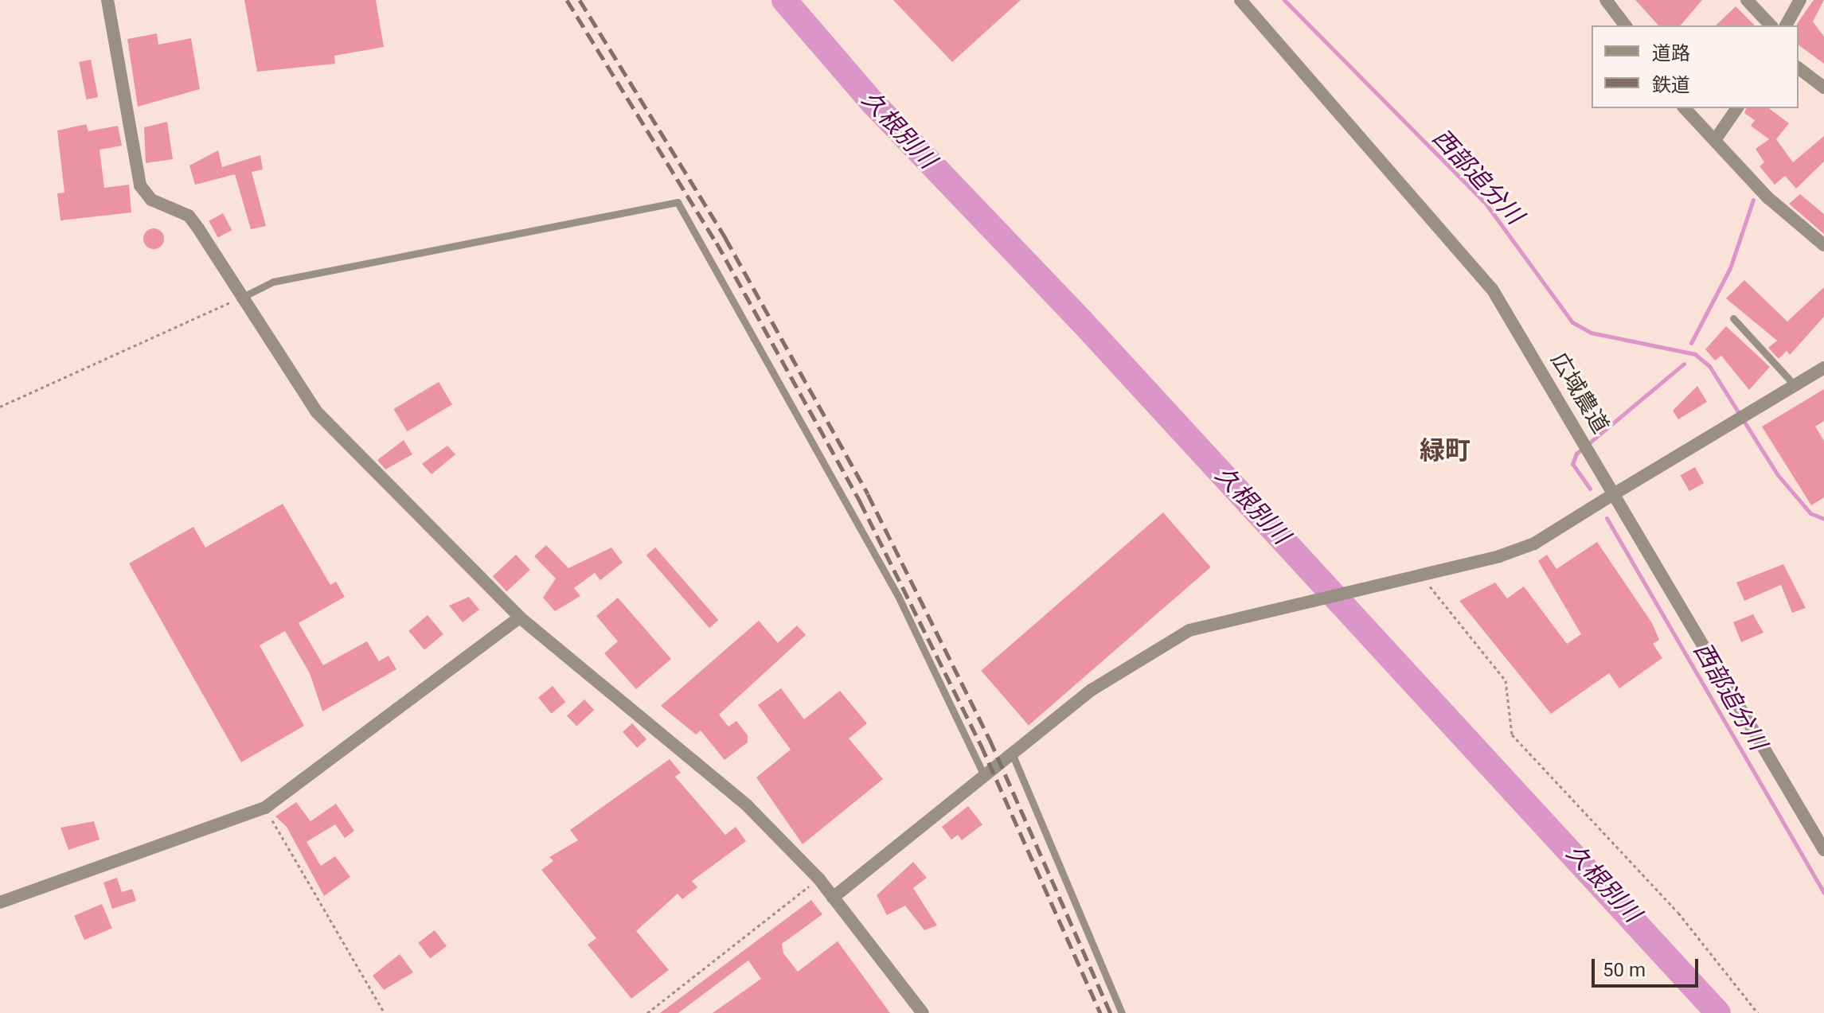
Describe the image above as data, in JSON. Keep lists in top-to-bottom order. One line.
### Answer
{"streets":{"street":["広域農道"]},"districts":["緑町"],"water":["久根別川","西部追分川"],"legend":["道路","鉄道"],"scale_bar":"50 m"}
